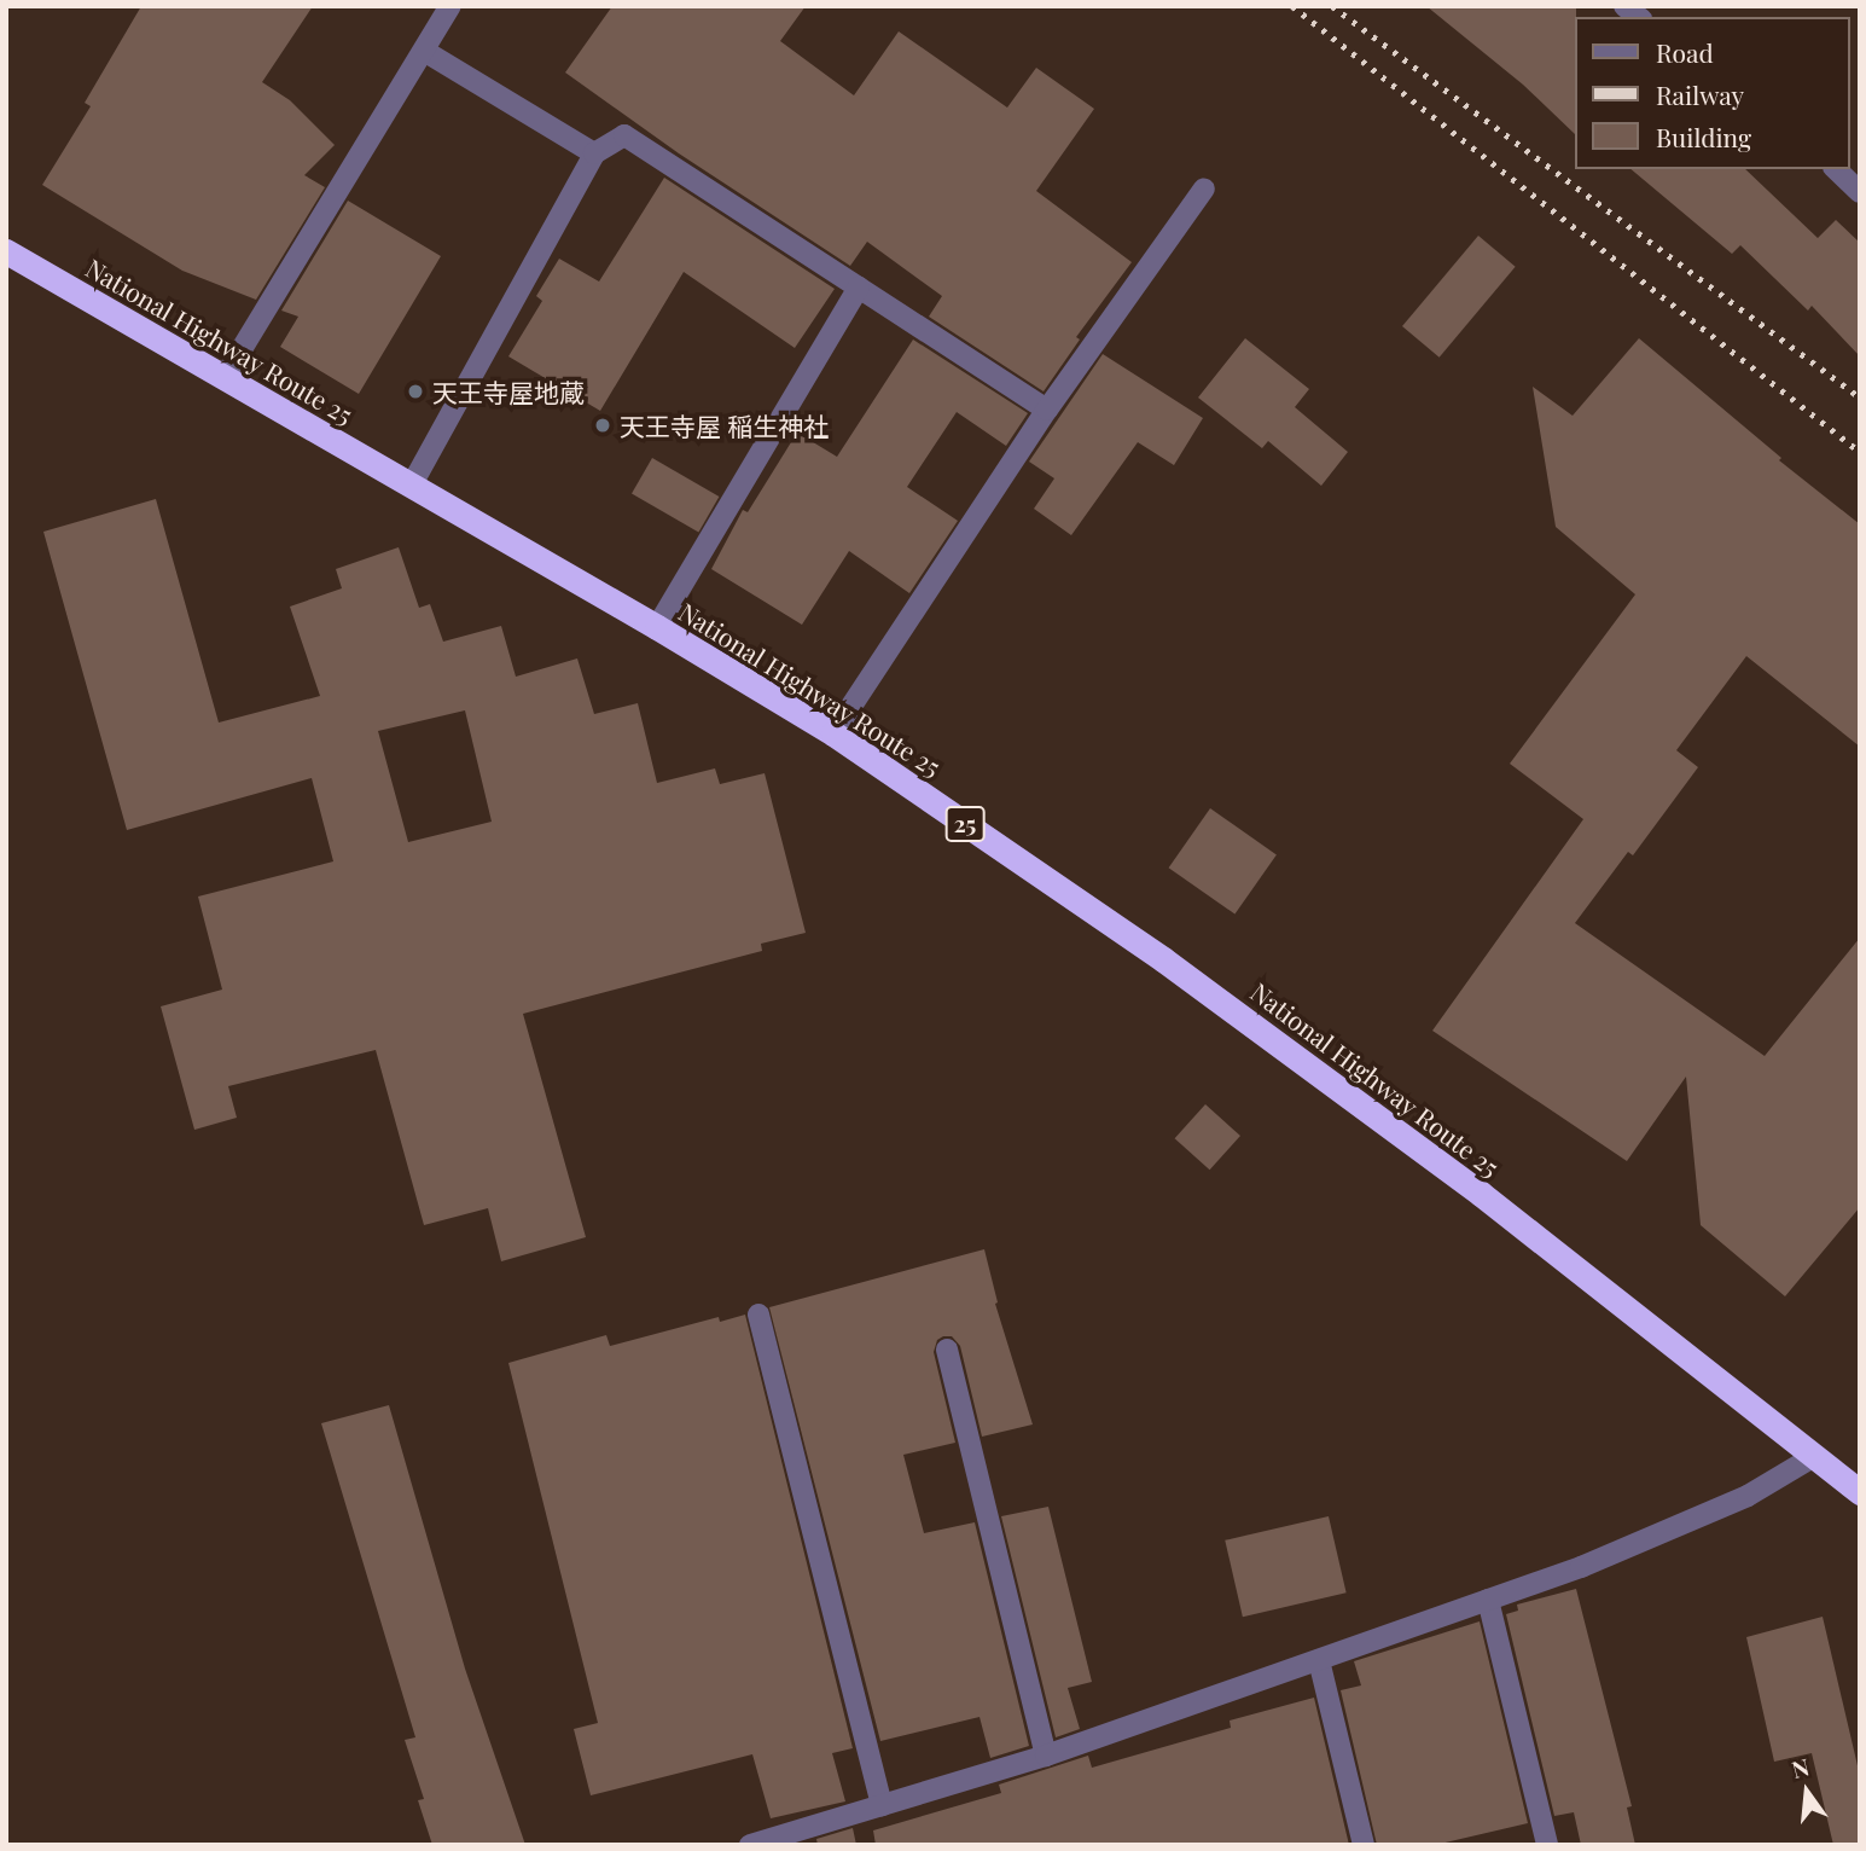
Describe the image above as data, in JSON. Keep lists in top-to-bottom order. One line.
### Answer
{"streets":{"highway":["National Highway Route 25","25"]},"places":["天王寺屋地蔵","天王寺屋 稲生神社"],"legend":["Road","Railway","Building"],"north":"top"}
